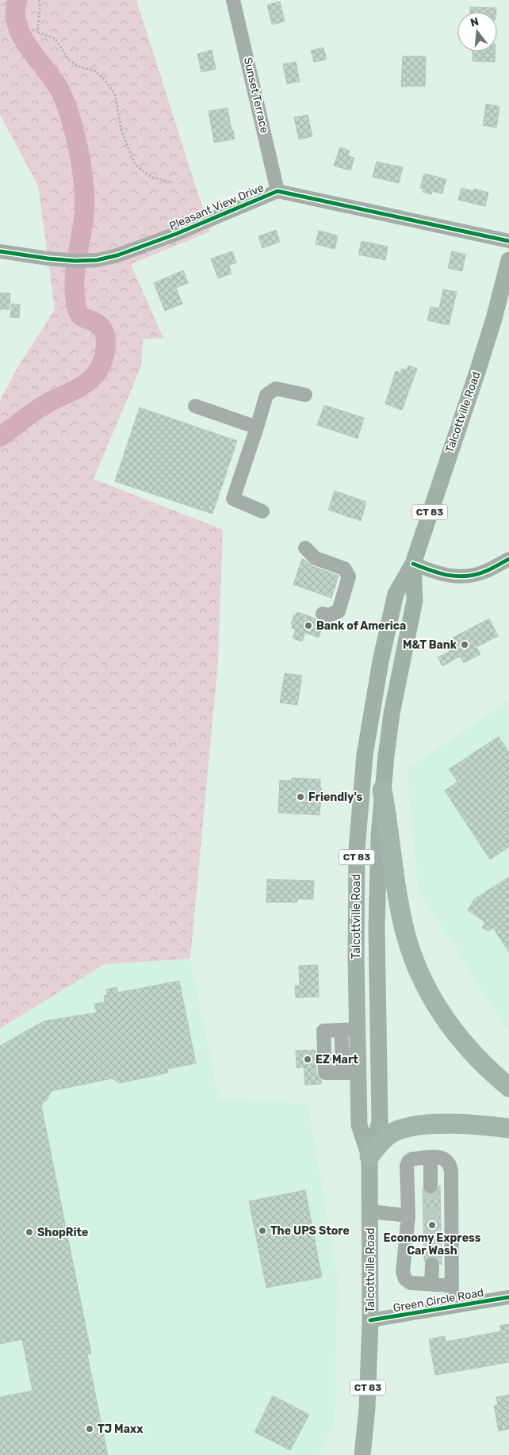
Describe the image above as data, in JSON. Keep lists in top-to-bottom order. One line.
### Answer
{"streets":{"main road":["Talcottville Road","CT 83"],"street":["Sunset Terrace","Pleasant View Drive","Green Circle Road"]},"crossings":[["Sunset Terrace","Pleasant View Drive"],["Talcottville Road","Green Circle Road"]],"places":["Bank of America","M&T Bank","Friendly's","EZ Mart","Economy Express Car Wash","The UPS Store","ShopRite","TJ Maxx"],"north":"top"}
